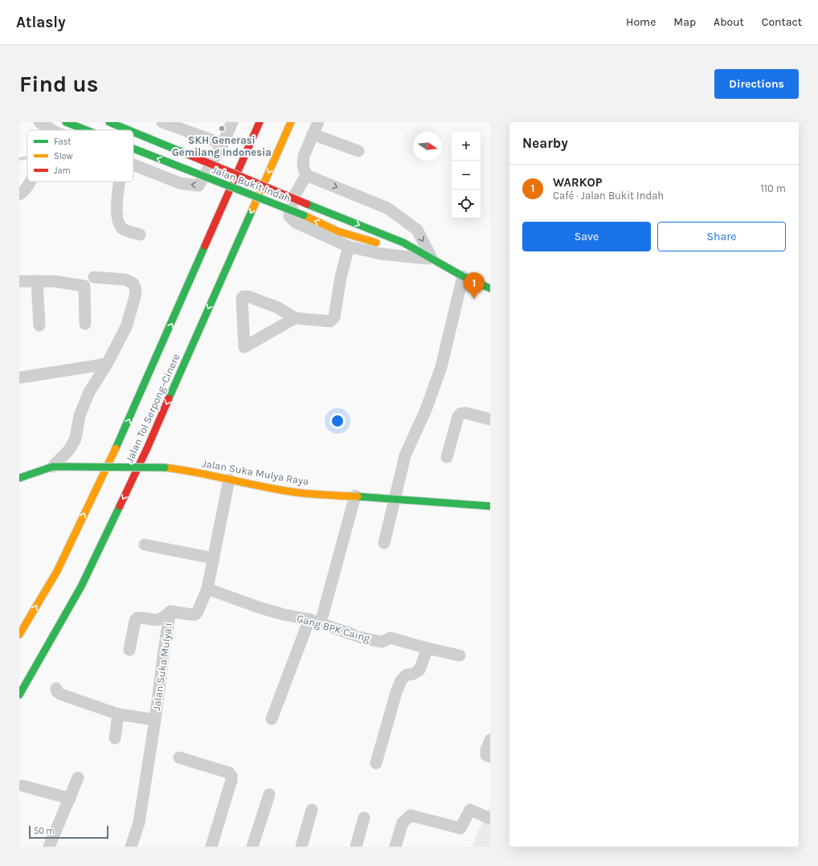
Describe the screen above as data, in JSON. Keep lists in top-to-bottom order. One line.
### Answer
{"streets":{"main road":["Jalan Bukit Indah","Jalan Tol Serpong–Cinere","Jalan Suka Mulya Raya"],"street":["Gang BPK Caing","Jalan Suka Mulya I"]},"crossings":[["Jalan Suka Mulya Raya","Jalan Suka Mulya I"],["Gang BPK Caing","Jalan Suka Mulya I"]],"places":["SKH Generasi Gemilang Indonesia"],"legend":["Fast","Slow","Jam"],"scale_bar":"50 m","north":"right","page":{"header":"Atlasly","nav":["Home","Map","About","Contact"],"buttons":["Directions",["Save","Share"]],"title":"Find us","heading":"Nearby","map_buttons":["+","−"],"list":[{"mark":"1","name":"WARKOP","note":"Café · Jalan Bukit Indah","value":"110 m"}],"pins":"1","scale":"50 m"}}
